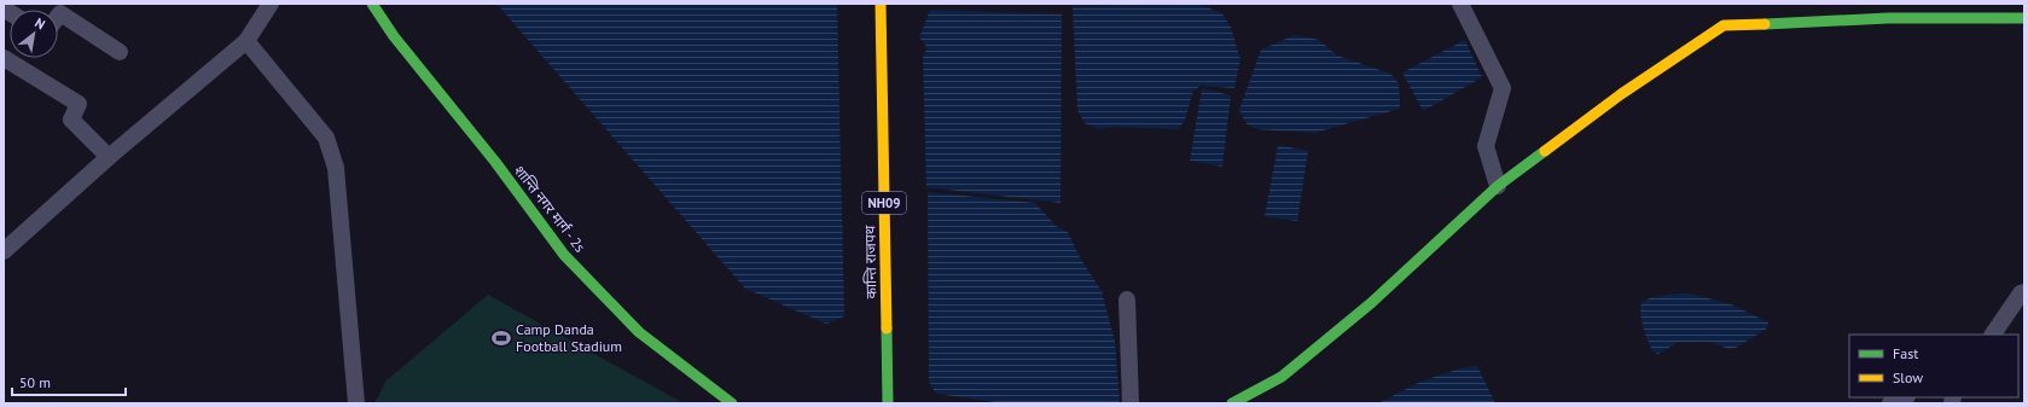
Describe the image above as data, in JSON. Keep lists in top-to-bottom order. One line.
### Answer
{"streets":{"street":["NH09","शान्ति नगर मार्ग - 2s","कान्ति राजपथ"]},"places":{"sports":["Camp Danda Football Stadium"]},"legend":["Fast","Slow"],"scale_bar":"50 m","north":"top right"}
